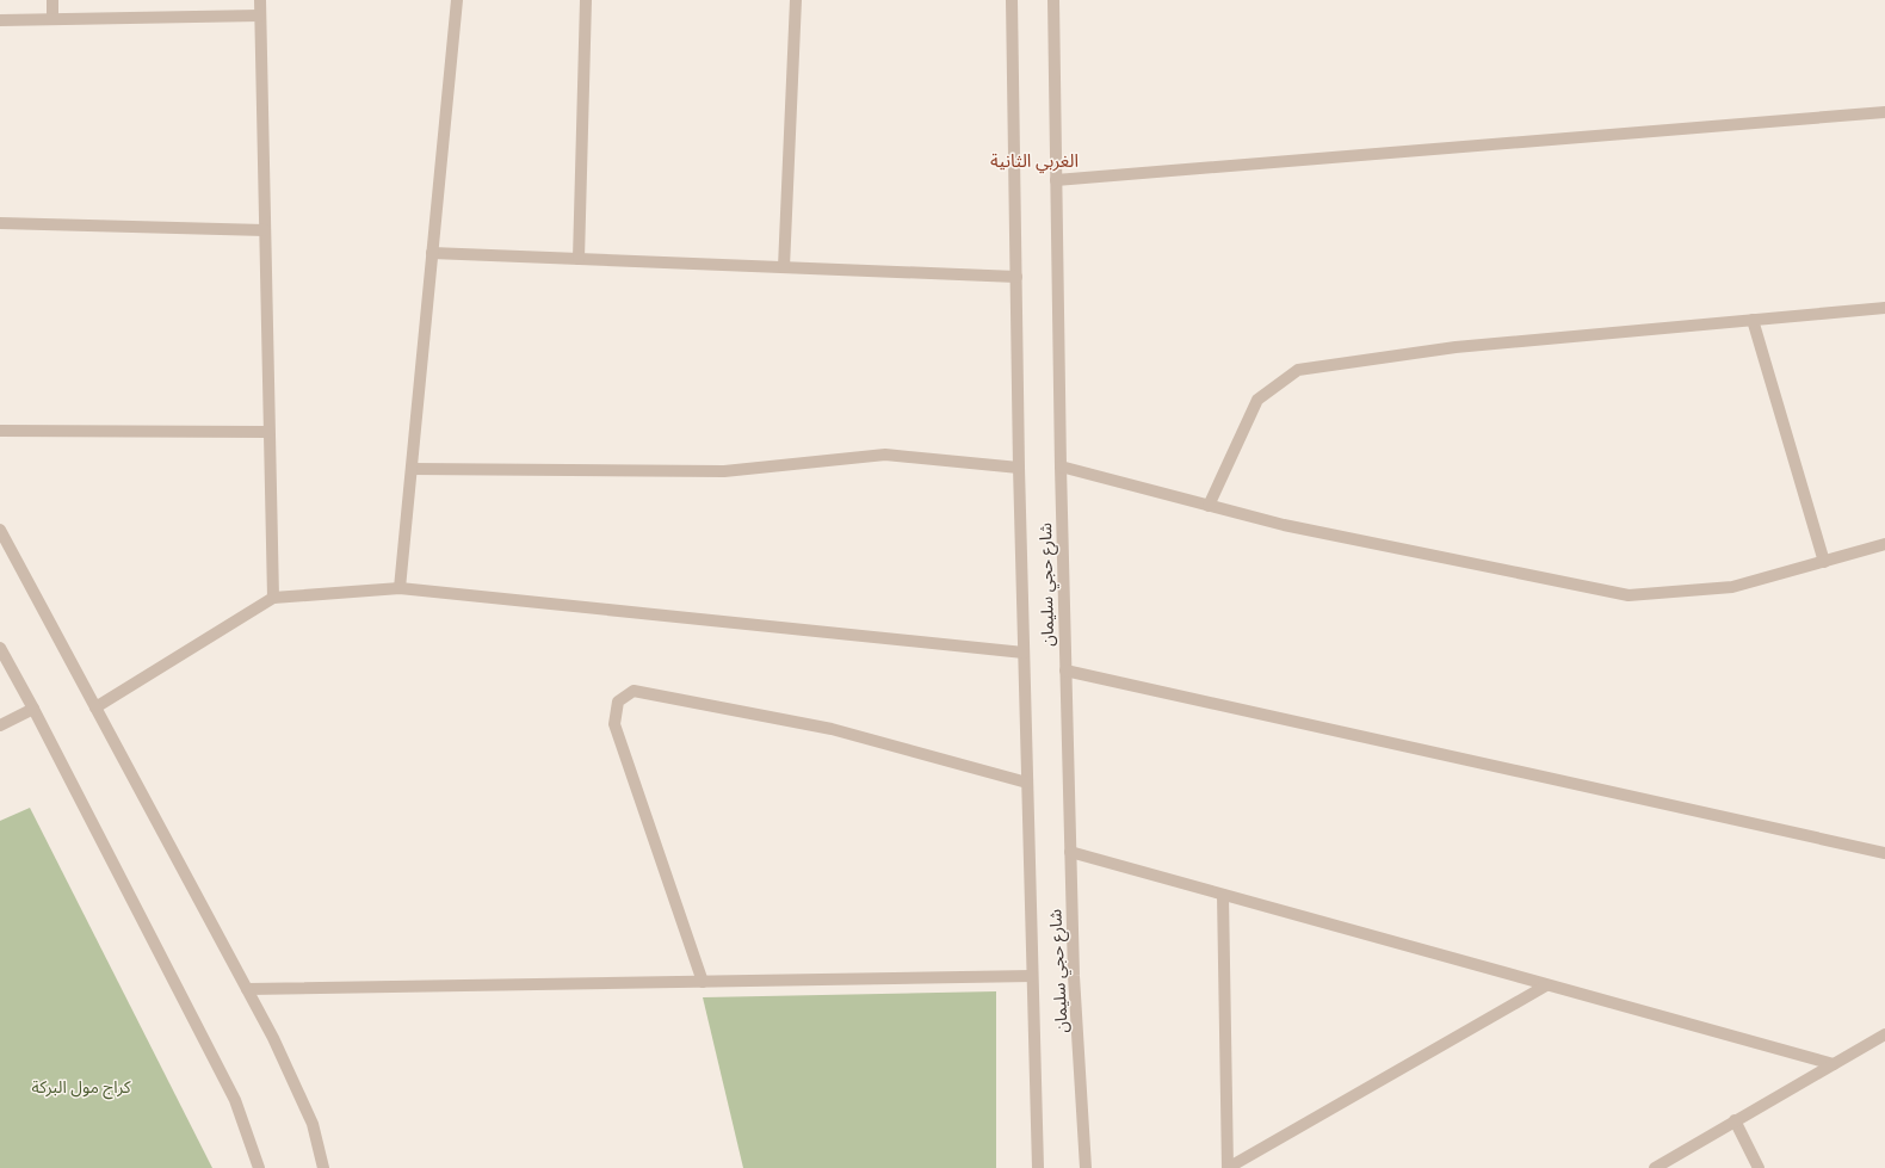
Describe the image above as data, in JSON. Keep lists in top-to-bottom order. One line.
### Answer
{"streets":{"street":["شارع حجي سليمان"]},"districts":["الغربي الثانية"],"parks":["كراج مول البركة"]}
